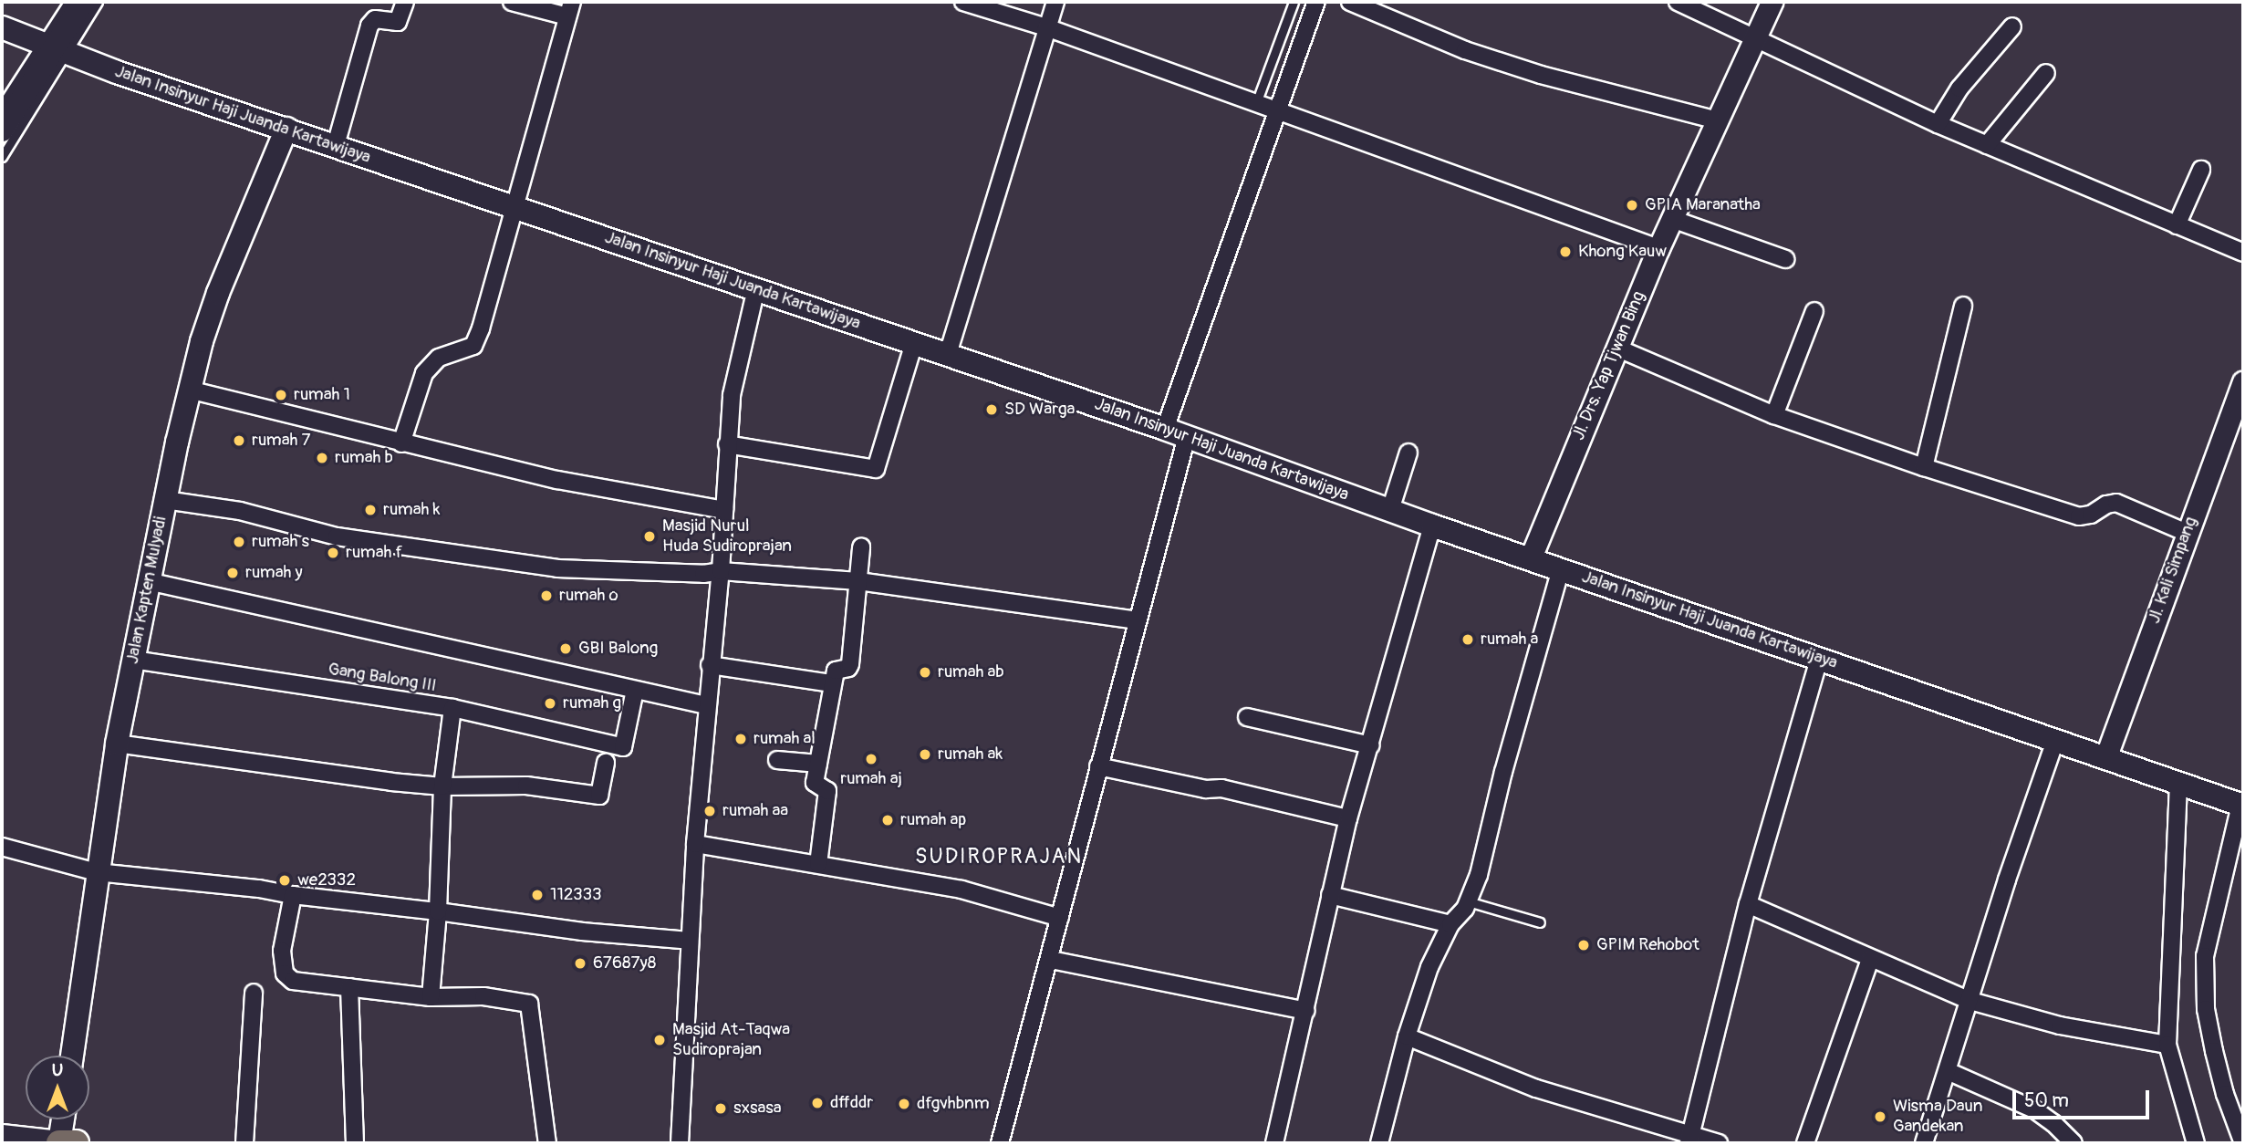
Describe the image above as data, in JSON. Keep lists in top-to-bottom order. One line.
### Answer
{"streets":{"main road":["Jalan Insinyur Haji Juanda Kartawijaya","Jalan Kapten Mulyadi"],"street":["Jl. Drs. Yap Tjwan Bing","Jl. Kali Simpang","Gang Balong III"]},"crossings":[["Jalan Insinyur Haji Juanda Kartawijaya","Jl. Drs. Yap Tjwan Bing"],["Jalan Insinyur Haji Juanda Kartawijaya","Jl. Kali Simpang"],["Jalan Insinyur Haji Juanda Kartawijaya","Jalan Kapten Mulyadi"],["Jalan Kapten Mulyadi","Gang Balong III"]],"districts":["SUDIROPRAJAN"],"places":["GPIA Maranatha","Khong Kauw","rumah 1","SD Warga","rumah 7","rumah b","rumah k","Masjid Nurul Huda Sudiroprajan","rumah s","rumah f","rumah y","rumah o","rumah a","GBI Balong","rumah ab","rumah g","rumah al","rumah ak","rumah aj","rumah aa","rumah ap","we2332","112333","GPIM Rehobot","67687y8","Masjid At-Taqwa Sudiroprajan","dffddr","dfgvhbnm","sxsasa","Wisma Daun Gandekan"],"scale_bar":"50 m","north":"top"}
